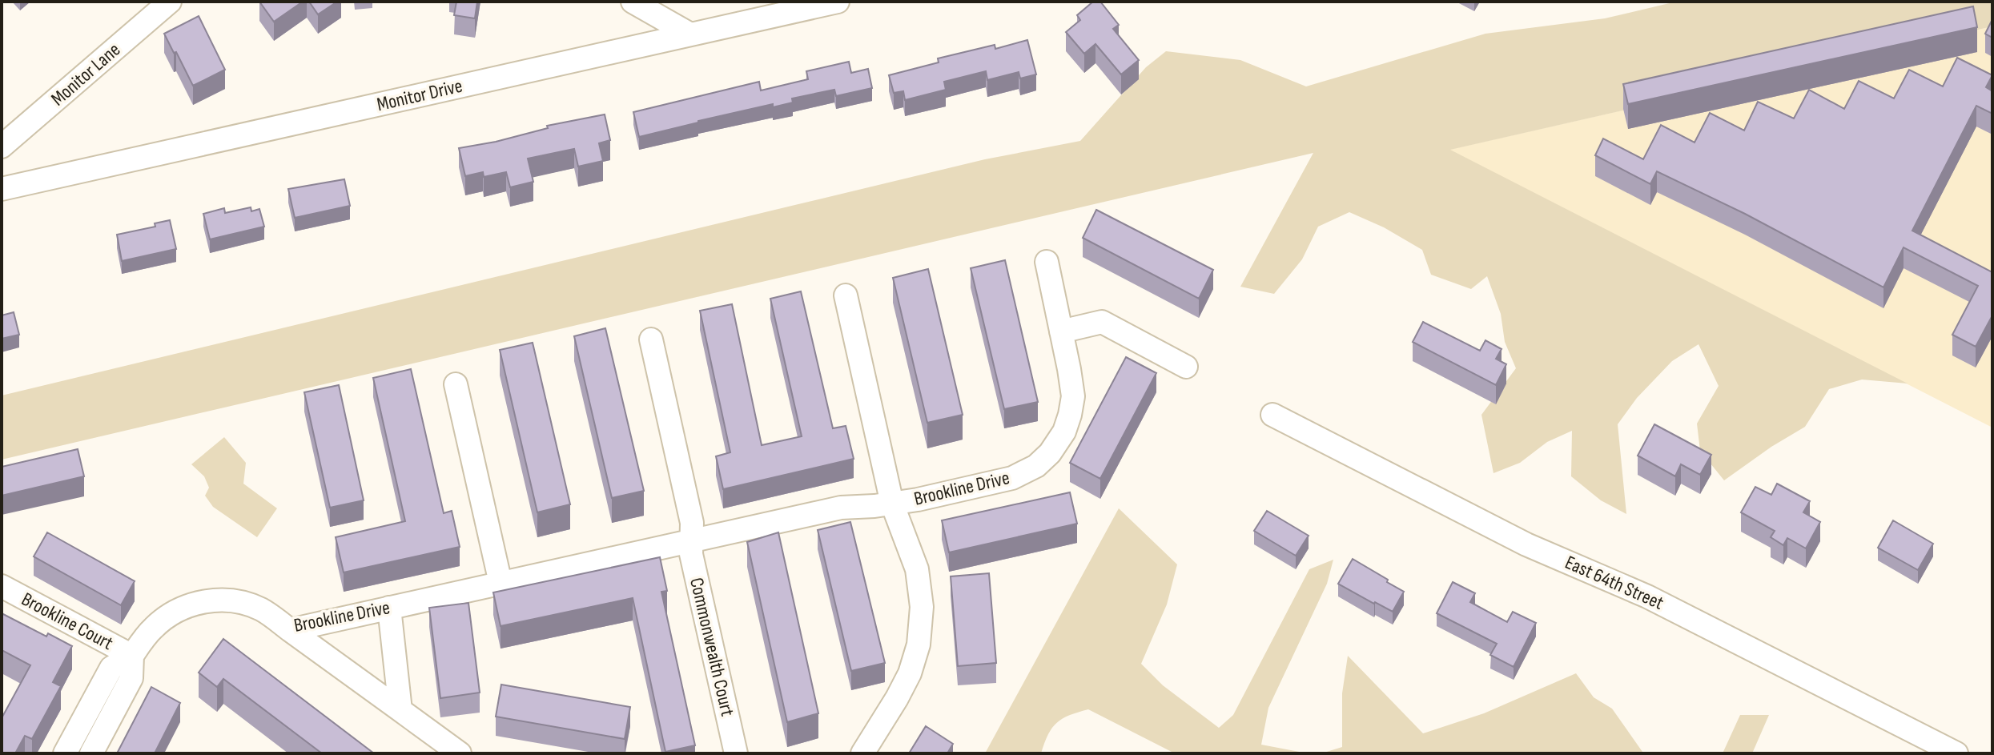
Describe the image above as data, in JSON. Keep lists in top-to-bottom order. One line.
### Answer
{"streets":{"street":["Monitor Lane","Monitor Drive","Brookline Drive","East 64th Street","Brookline Court","Commonwealth Court"]},"crossings":[["Brookline Drive","Brookline Court"],["Brookline Drive","Commonwealth Court"]]}
